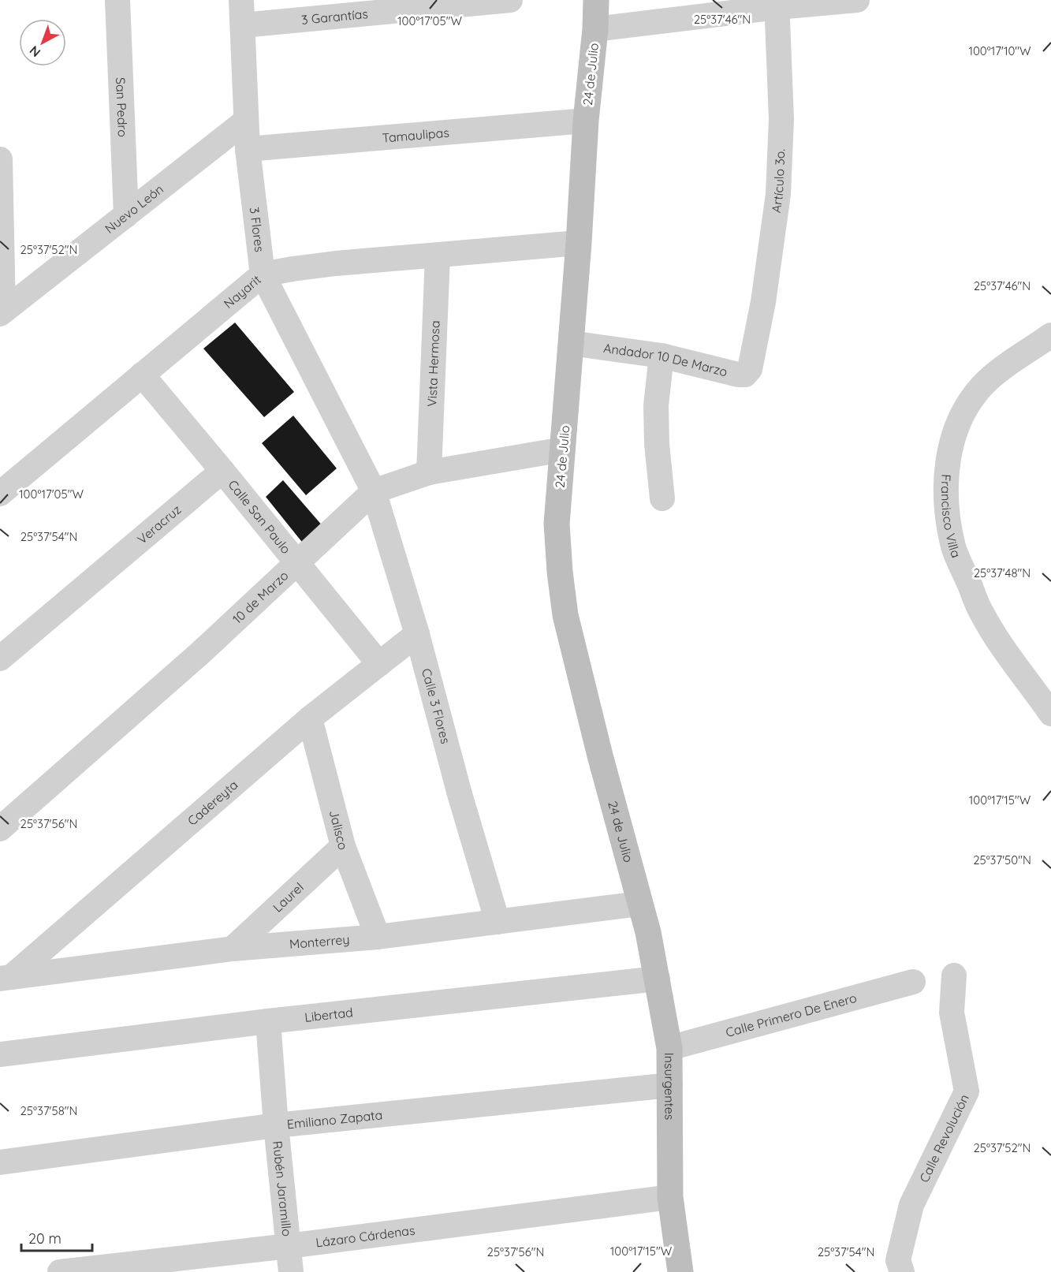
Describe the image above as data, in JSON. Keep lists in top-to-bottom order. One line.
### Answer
{"streets":{"street":["3 Garantías","24 de Julio","San Pedro","Tamaulipas","Artículo 3o.","Nuevo León","3 Flores","Nayarit","Andador 10 De Marzo","Vista Hermosa","Francisco Villa","Calle San Paulo","Veracruz","10 de Marzo","Calle 3 Flores","Cadereyta","Jalisco","Laurel","Monterrey","Libertad","Calle Primero De Enero","Insurgentes","Emiliano Zapata","Calle Revolución","Rubén Jaramillo","Lázaro Cárdenas"]},"crossings":[["3 Garantías","3 Flores"],["24 de Julio","Tamaulipas"],["24 de Julio","Nayarit"],["24 de Julio","Andador 10 De Marzo"],["24 de Julio","10 de Marzo"],["24 de Julio","Monterrey"],["24 de Julio","Insurgentes"],["San Pedro","Nuevo León"],["Tamaulipas","3 Flores"],["Artículo 3o.","Andador 10 De Marzo"],["Nuevo León","3 Flores"],["3 Flores","Nayarit"],["3 Flores","10 de Marzo"],["3 Flores","Calle 3 Flores"],["Nayarit","Vista Hermosa"],["Vista Hermosa","10 de Marzo"],["Calle San Paulo","Veracruz"],["Calle San Paulo","10 de Marzo"],["Calle San Paulo","Cadereyta"],["10 de Marzo","Calle 3 Flores"],["Calle 3 Flores","Cadereyta"],["Calle 3 Flores","Monterrey"],["Cadereyta","Jalisco"],["Cadereyta","Monterrey"],["Jalisco","Laurel"],["Jalisco","Monterrey"],["Laurel","Monterrey"],["Monterrey","Insurgentes"],["Libertad","Insurgentes"],["Libertad","Rubén Jaramillo"],["Calle Primero De Enero","Insurgentes"],["Insurgentes","Emiliano Zapata"],["Insurgentes","Lázaro Cárdenas"],["Emiliano Zapata","Rubén Jaramillo"],["Rubén Jaramillo","Lázaro Cárdenas"]],"scale_bar":"20 m","north":"bottom left","coordinates":["25°37'46\"N","100°17'05\"W","100°17'10\"W","25°37'52\"N","25°37'54\"N","25°37'48\"N","100°17'15\"W","25°37'56\"N","25°37'50\"N","25°37'58\"N"]}
